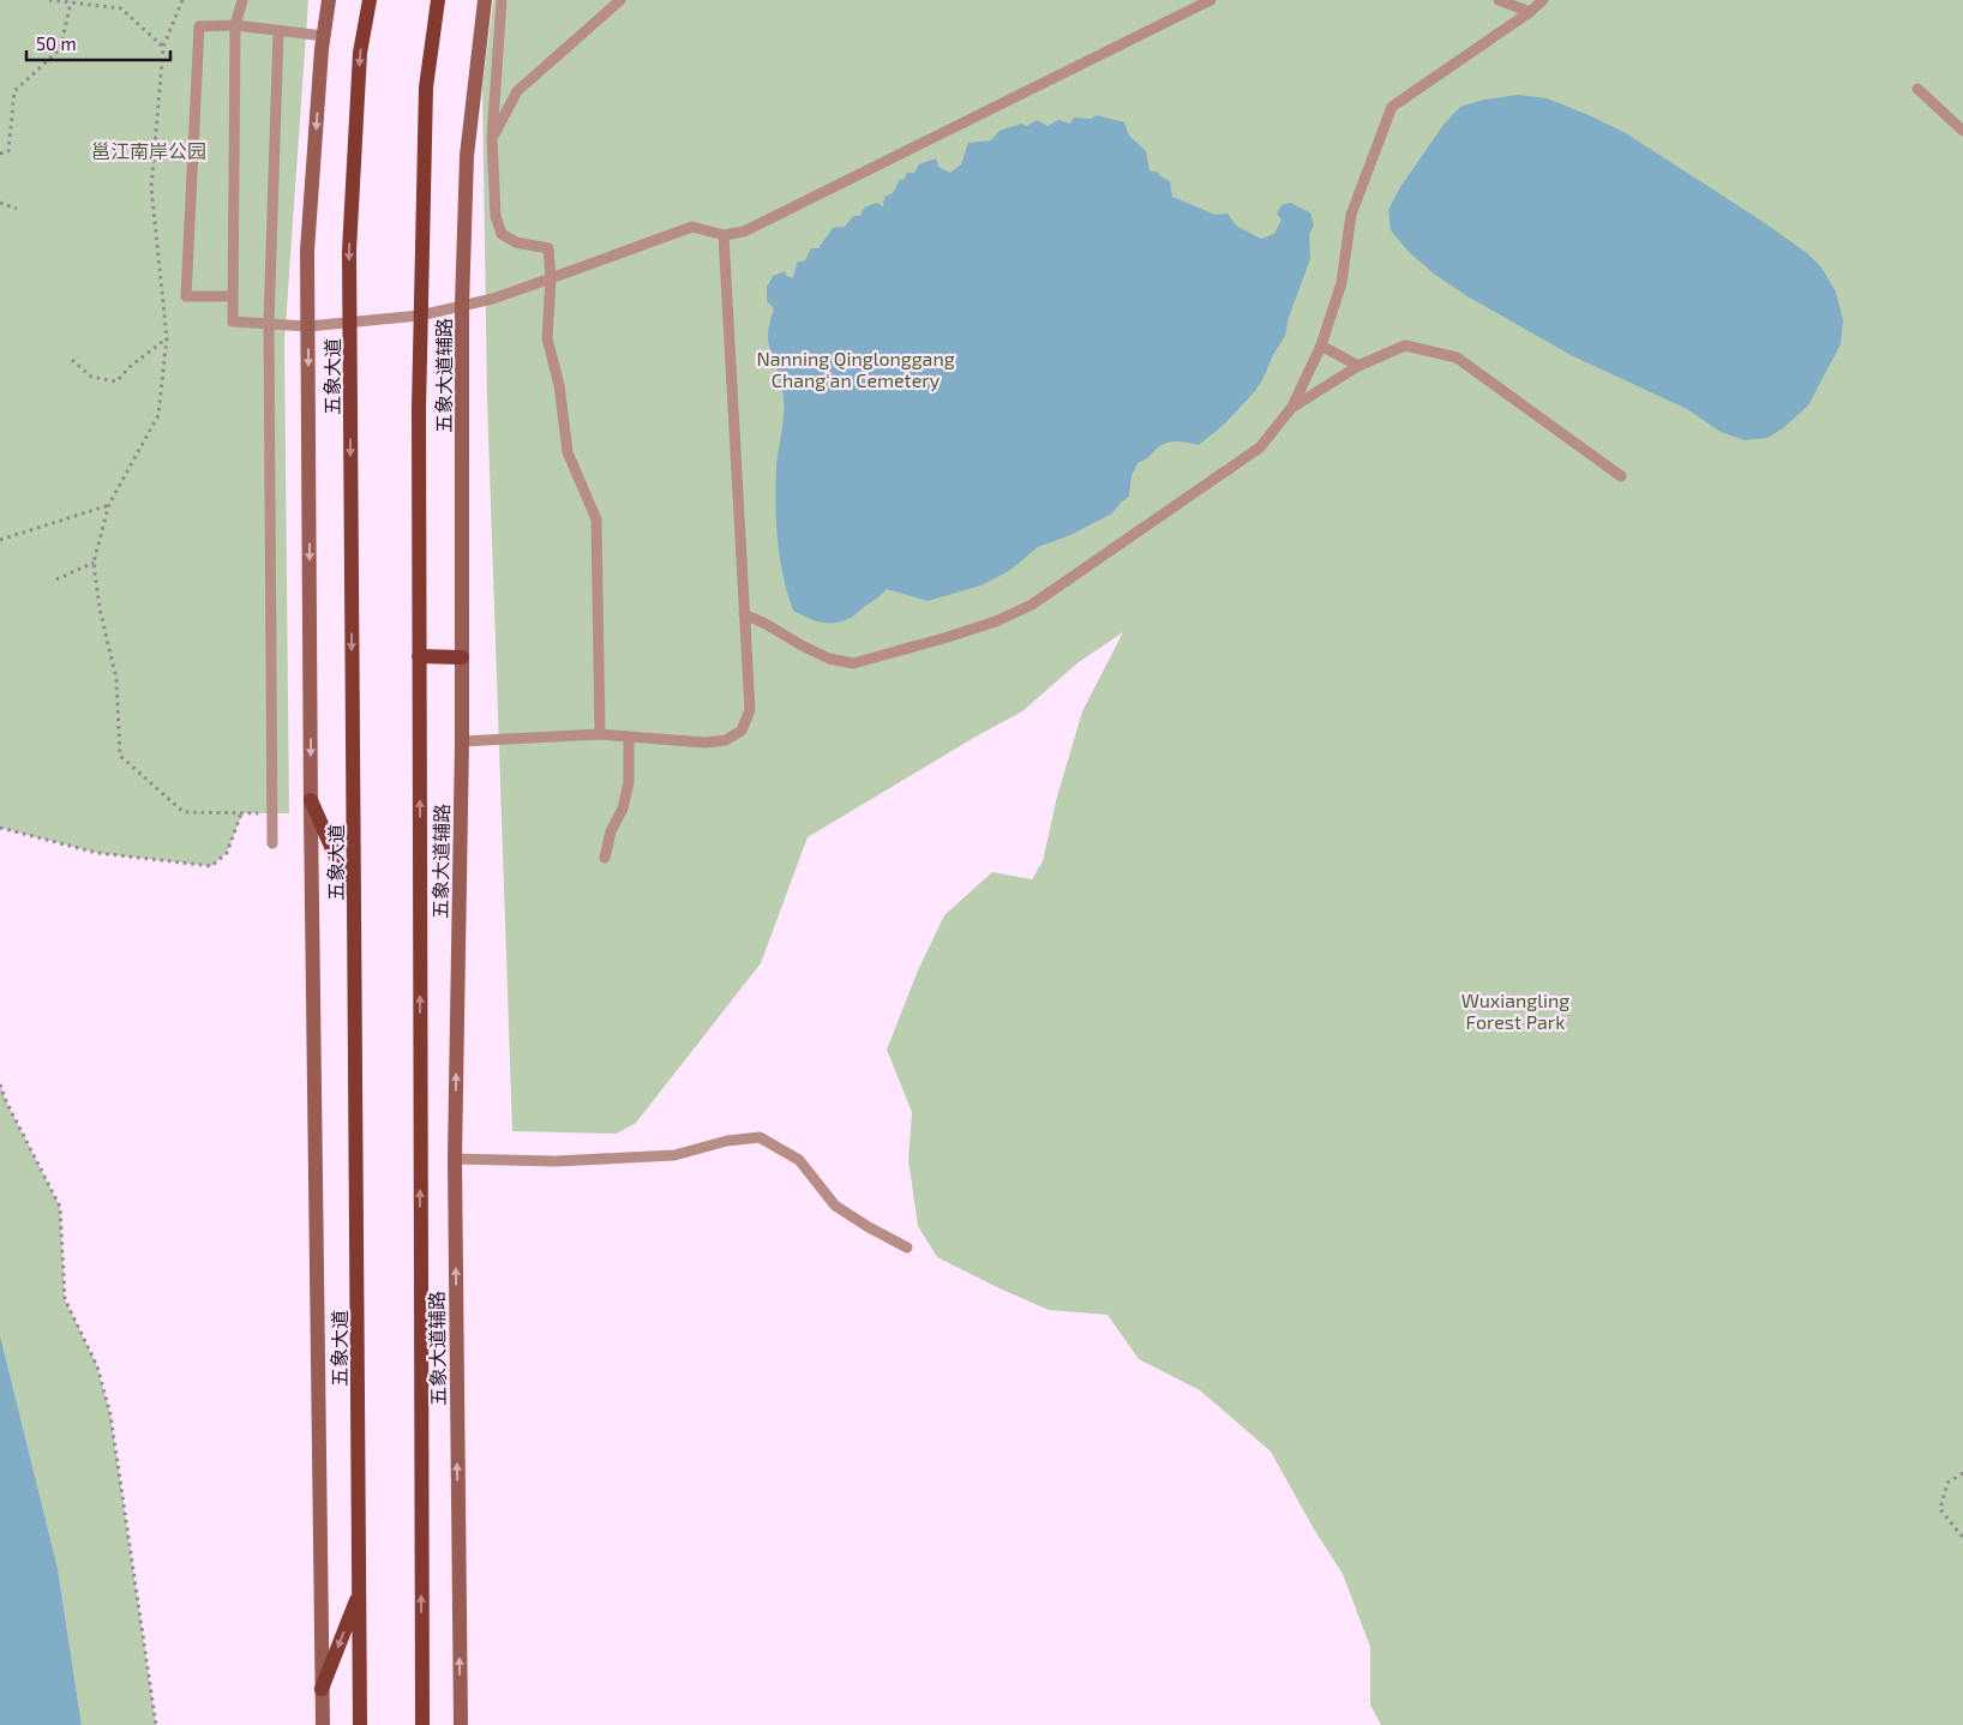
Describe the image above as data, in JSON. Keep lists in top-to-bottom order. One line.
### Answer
{"streets":{"main road":["五象大道"],"street":["五象大道辅路"]},"one_way":["五象大道辅路"],"parks":["邕江南岸公园","Nanning Qinglonggang Chang'an Cemetery","Wuxiangling Forest Park"],"scale_bar":"50 m"}
